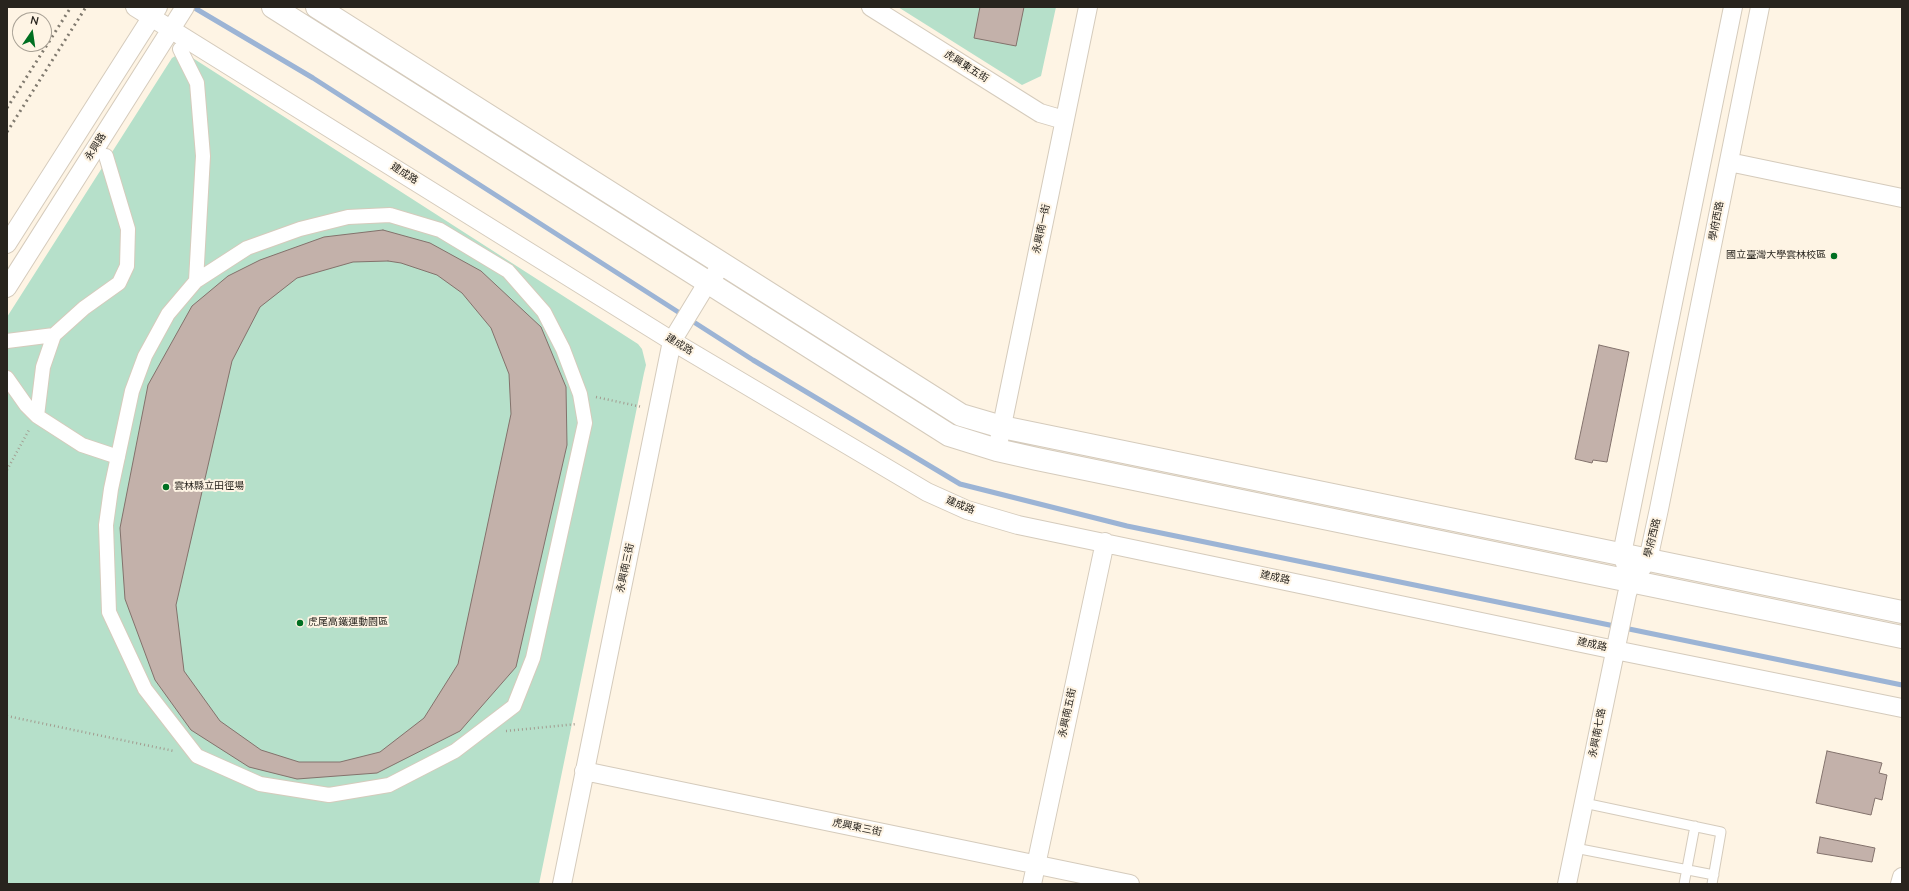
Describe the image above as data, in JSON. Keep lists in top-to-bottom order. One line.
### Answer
{"streets":{"street":["虎興東五街","永興路","建成路","學府西路","永興南一街","永興南三街","永興南五街","永興南七路","虎興東三街"]},"crossings":[["虎興東五街","永興南一街"],["永興路","建成路"],["建成路","永興南三街"],["建成路","永興南五街"],["建成路","永興南七路"],["學府西路","永興南七路"],["永興南三街","虎興東三街"],["永興南五街","虎興東三街"]],"places":["國立臺灣大學雲林校區","雲林縣立田徑場","虎尾高鐵運動園區"],"north":"top"}
